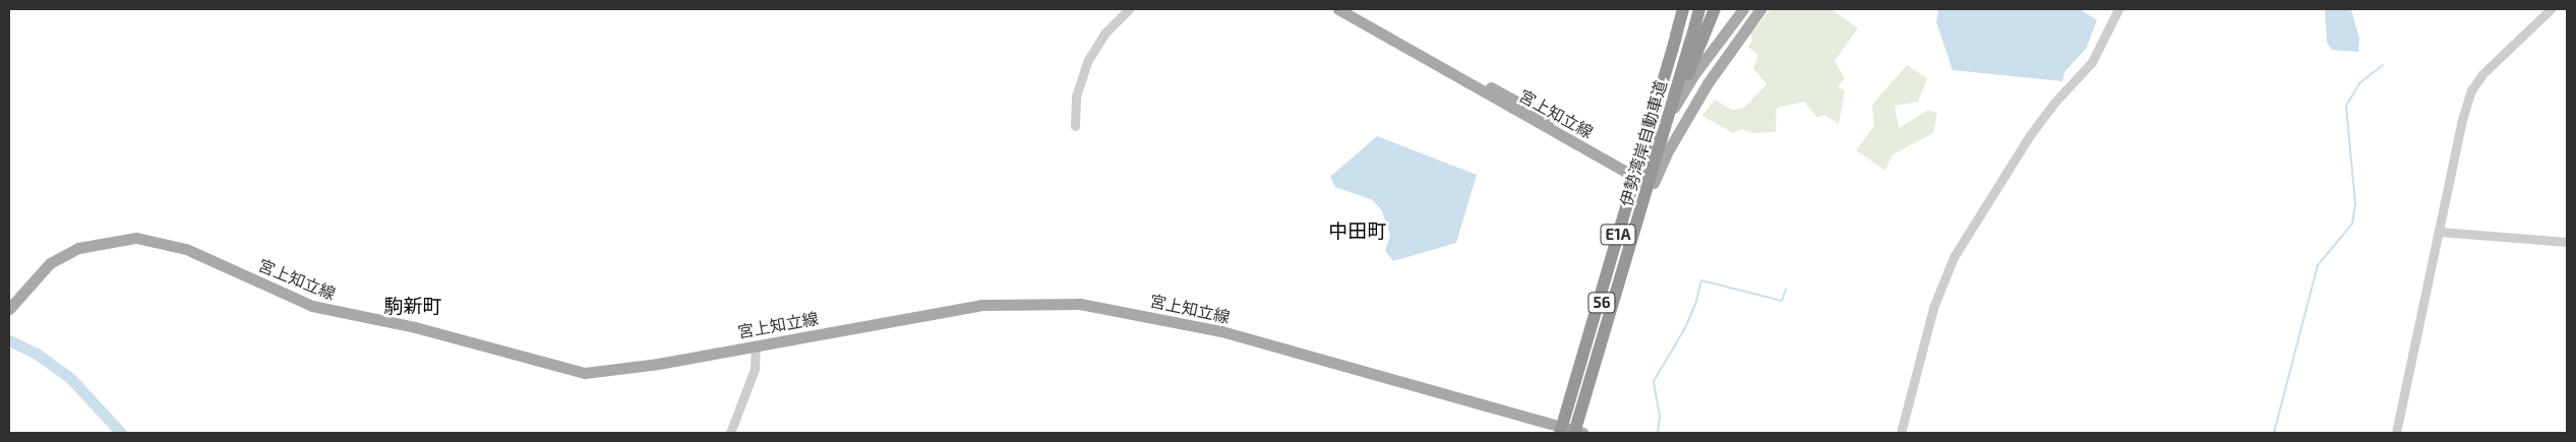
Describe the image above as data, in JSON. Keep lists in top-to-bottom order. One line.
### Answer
{"streets":{"highway":["伊勢湾岸自動車道","E1A"],"main road":["宮上知立線","56"]},"crossings":[["宮上知立線","伊勢湾岸自動車道"],["宮上知立線","56"],["伊勢湾岸自動車道","56"]],"districts":["中田町","駒新町"]}
